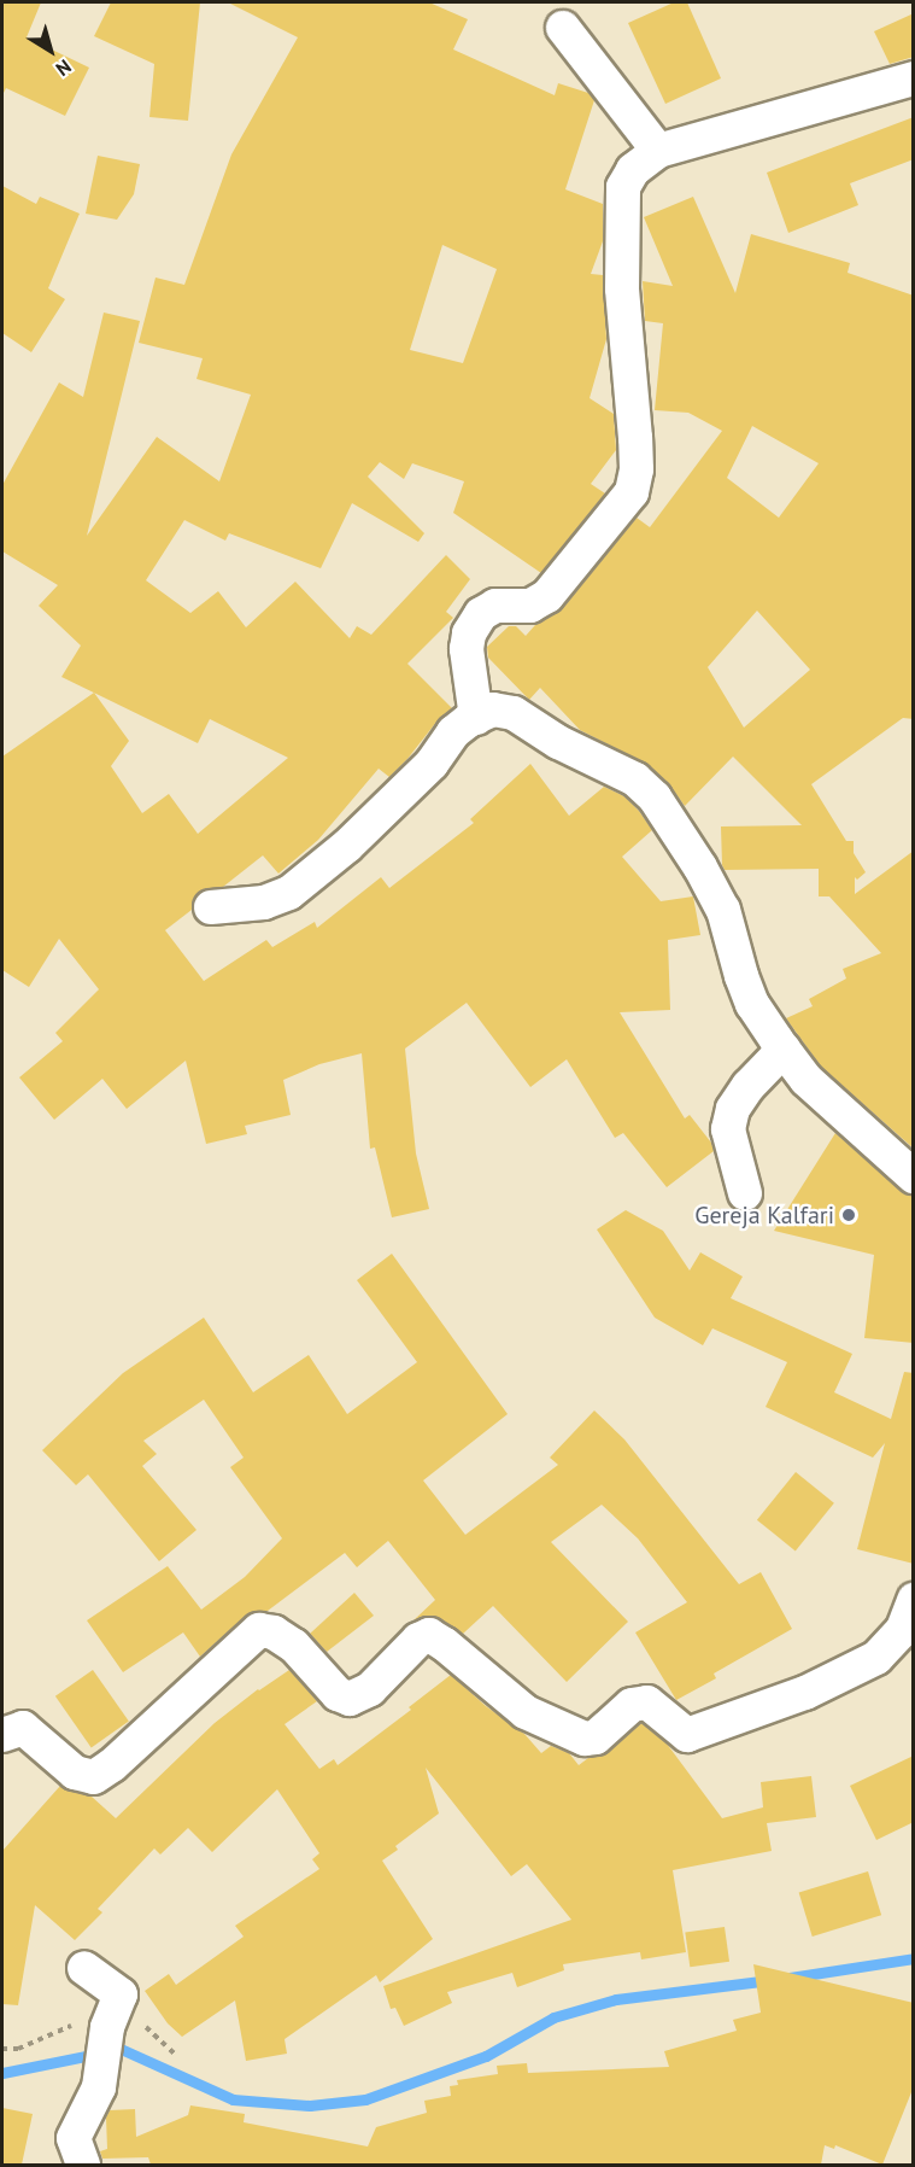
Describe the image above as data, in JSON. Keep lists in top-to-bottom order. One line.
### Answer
{"places":["Gereja Kalfari"],"north":"bottom right"}
